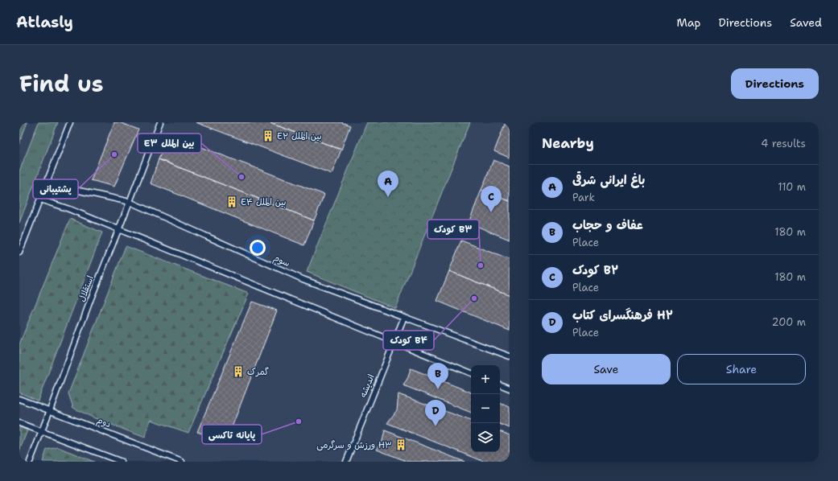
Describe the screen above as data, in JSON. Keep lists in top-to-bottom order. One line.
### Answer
{"streets":{"lane":["سوم","استقلال","اندیشه","دوم"]},"crossings":[["سوم","استقلال"],["سوم","اندیشه"],["استقلال","دوم"]],"places":{"building":["E۲ بین الملل","E۴ بین الملل","گمرک","ورزش و سرگرمی H۳"],"other":["پشتیبانی","E۳ بین الملل","کودک B۳","کودک B۴","پایانه تاکسی"]},"page":{"header":"Atlasly","nav":["Map","Directions","Saved"],"title":"Find us","buttons":["Directions",["Save","Share"]],"heading":["Nearby","4 results"],"list":[{"mark":"A","name":"باغ ایرانی شرقی","note":"Park","value":"110 m"},{"mark":"B","name":"عفاف و حجاب","note":"Place","value":"180 m"},{"mark":"C","name":"کودک B۲","note":"Place","value":"180 m"},{"mark":"D","name":"فرهنگسرای کتاب H۲","note":"Place","value":"200 m"}],"pins":["A","C","B","D"],"map_buttons":["+","−"]}}
